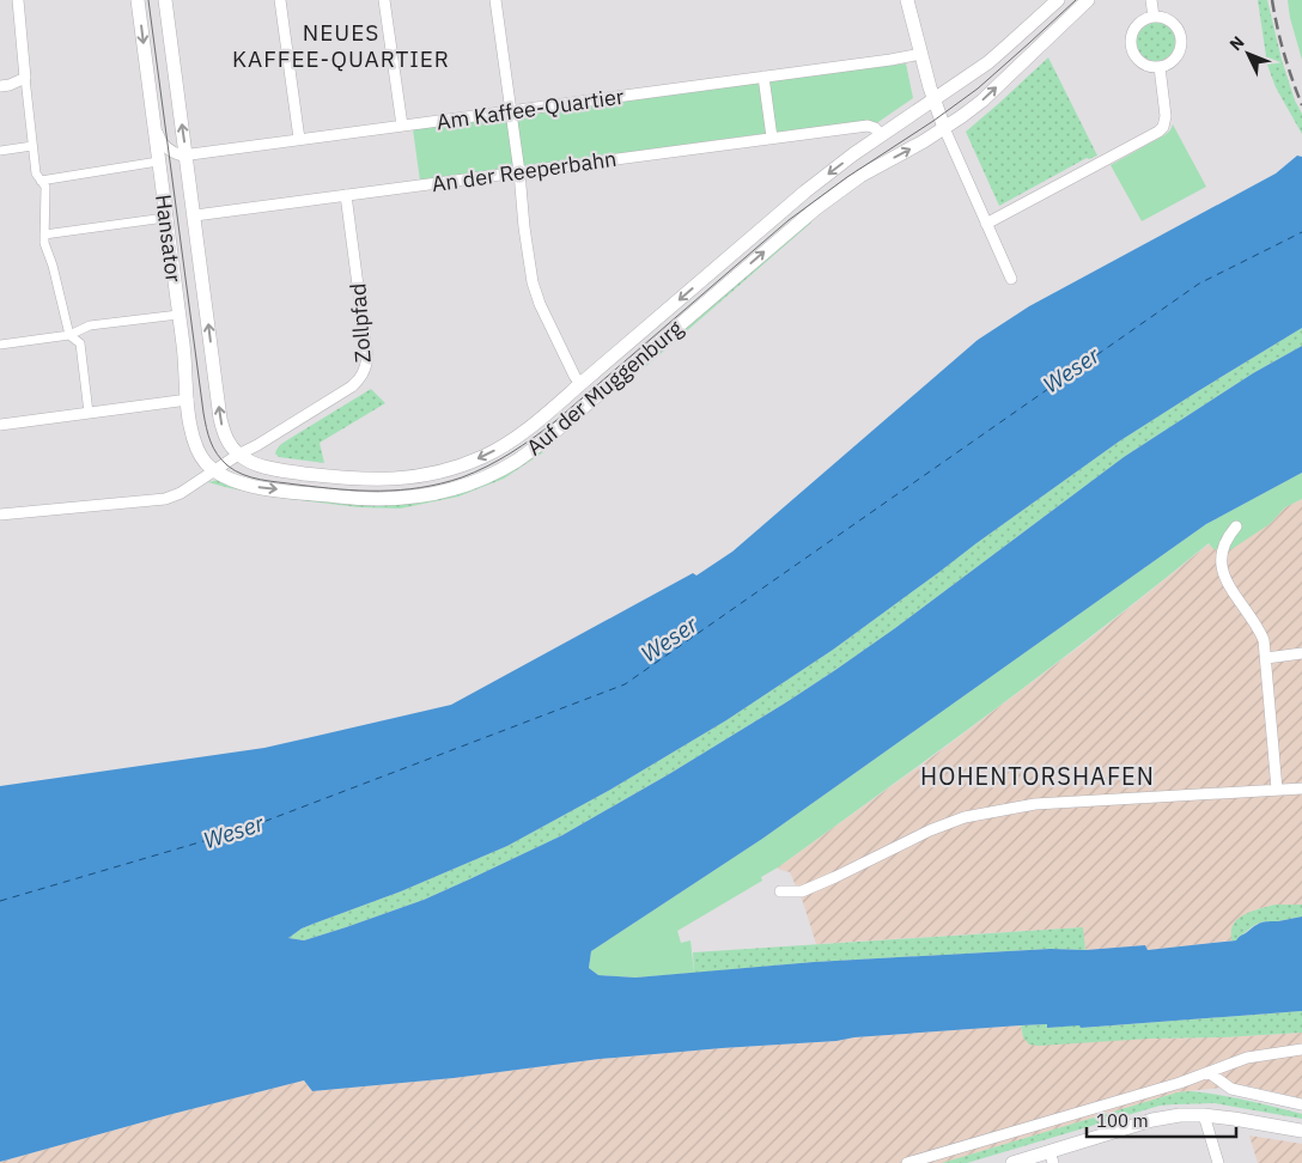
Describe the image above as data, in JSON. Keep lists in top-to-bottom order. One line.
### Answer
{"streets":{"street":["Am Kaffee-Quartier","An der Reeperbahn","Hansator","Zollpfad","Auf der Muggenburg"]},"crossings":[["Am Kaffee-Quartier","Hansator"],["An der Reeperbahn","Hansator"],["An der Reeperbahn","Zollpfad"],["An der Reeperbahn","Auf der Muggenburg"],["Hansator","Zollpfad"],["Hansator","Auf der Muggenburg"],["Zollpfad","Auf der Muggenburg"]],"districts":["NEUES KAFFEE-QUARTIER","HOHENTORSHAFEN"],"water":["Weser"],"scale_bar":"100 m","north":"top left"}
